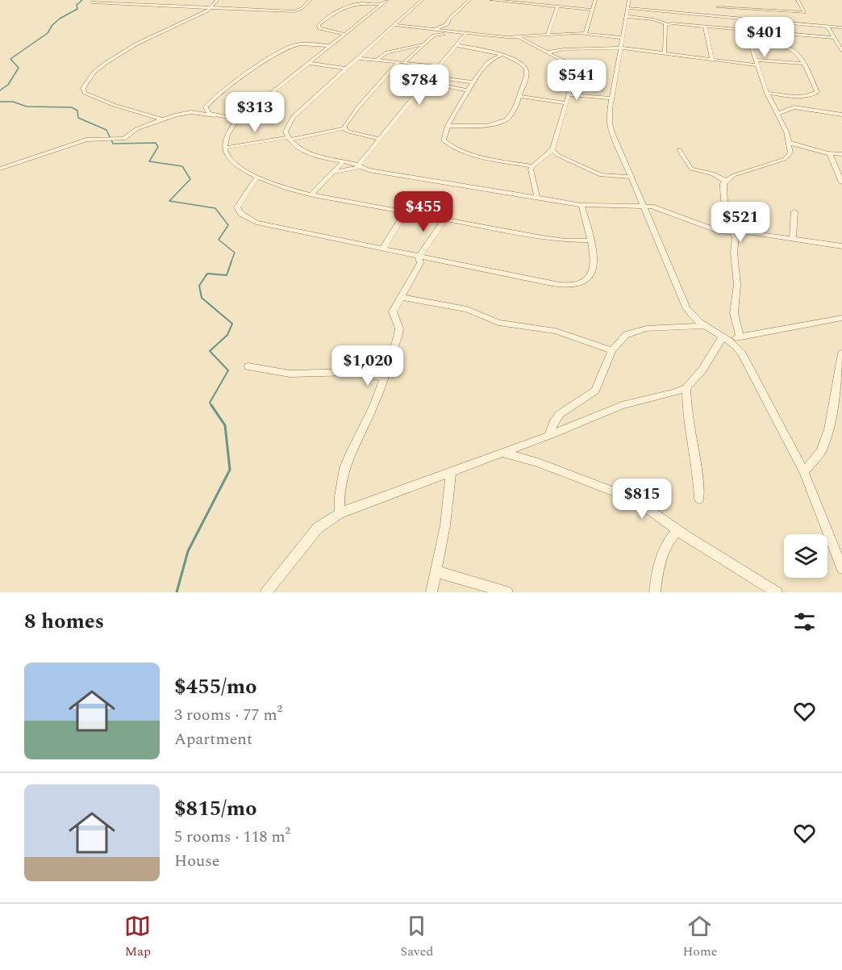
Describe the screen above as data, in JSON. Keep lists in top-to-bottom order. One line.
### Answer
{"page":{"price":["$401","$541","$784","$313","$455","$521","$1,020","$815"],"heading":"8 homes","list":[{"name":"$455/mo","note":"3 rooms · 77 m² · Apartment"},{"name":"$815/mo","note":"5 rooms · 118 m² · House"}],"tabs":["Map","Saved","Home"]}}
